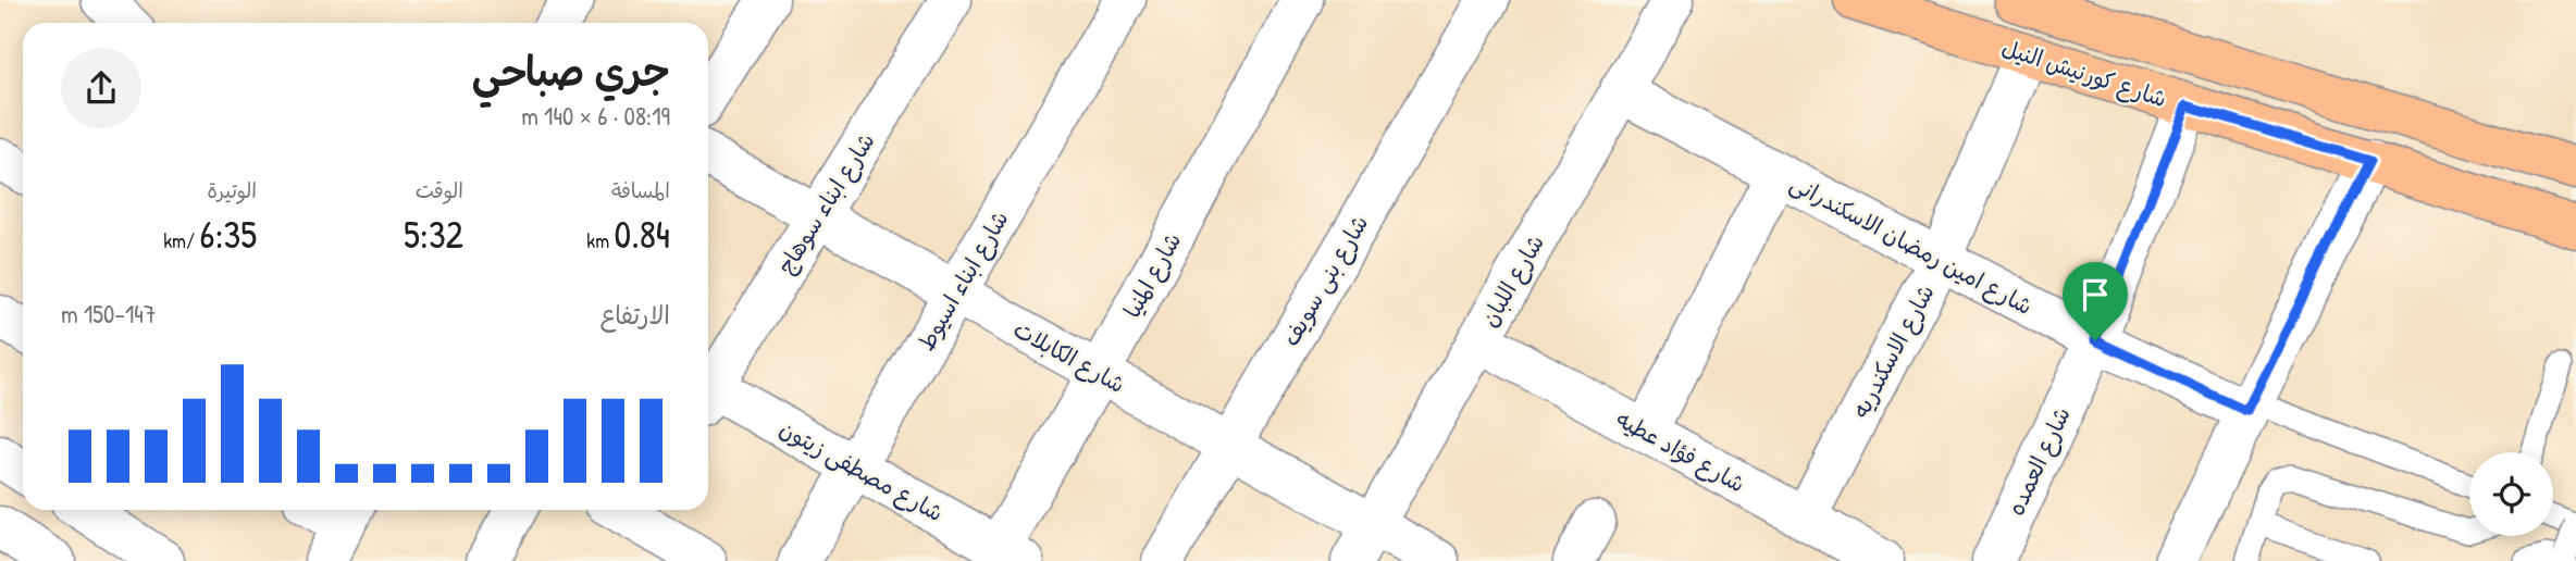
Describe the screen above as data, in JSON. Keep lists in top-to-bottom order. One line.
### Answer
{"streets":{"main road":["شارع كورنيش النيل"],"street":["شارع ابناء سوهاج","شارع امين رمضان الاسكندرانى","شارع المنيا","شارع ابناء اسيوط","شارع بنى سويف","شارع اللبان","شارع الاسكندريه","شارع الكابلات","شارع فؤاد عطيه","شارع العمده","شارع مصطفى زيتون"]},"crossings":[["شارع كورنيش النيل","شارع الاسكندريه"],["شارع كورنيش النيل","شارع العمده"],["شارع ابناء سوهاج","شارع الكابلات"],["شارع امين رمضان الاسكندرانى","شارع اللبان"],["شارع امين رمضان الاسكندرانى","شارع الاسكندريه"],["شارع امين رمضان الاسكندرانى","شارع العمده"],["شارع المنيا","شارع الكابلات"],["شارع المنيا","شارع مصطفى زيتون"],["شارع ابناء اسيوط","شارع الكابلات"],["شارع ابناء اسيوط","شارع مصطفى زيتون"],["شارع بنى سويف","شارع الكابلات"],["شارع اللبان","شارع الكابلات"],["شارع اللبان","شارع فؤاد عطيه"],["شارع الاسكندريه","شارع فؤاد عطيه"]],"page":{"heading":["جري صباحي","08:19 · 6 × 140 m"],"stats":[["المسافة","0.84 km"],["الوقت","5:32"],["الوتيرة","6:35 /km"]],"chart":["الارتفاع","147–150 m"]}}
